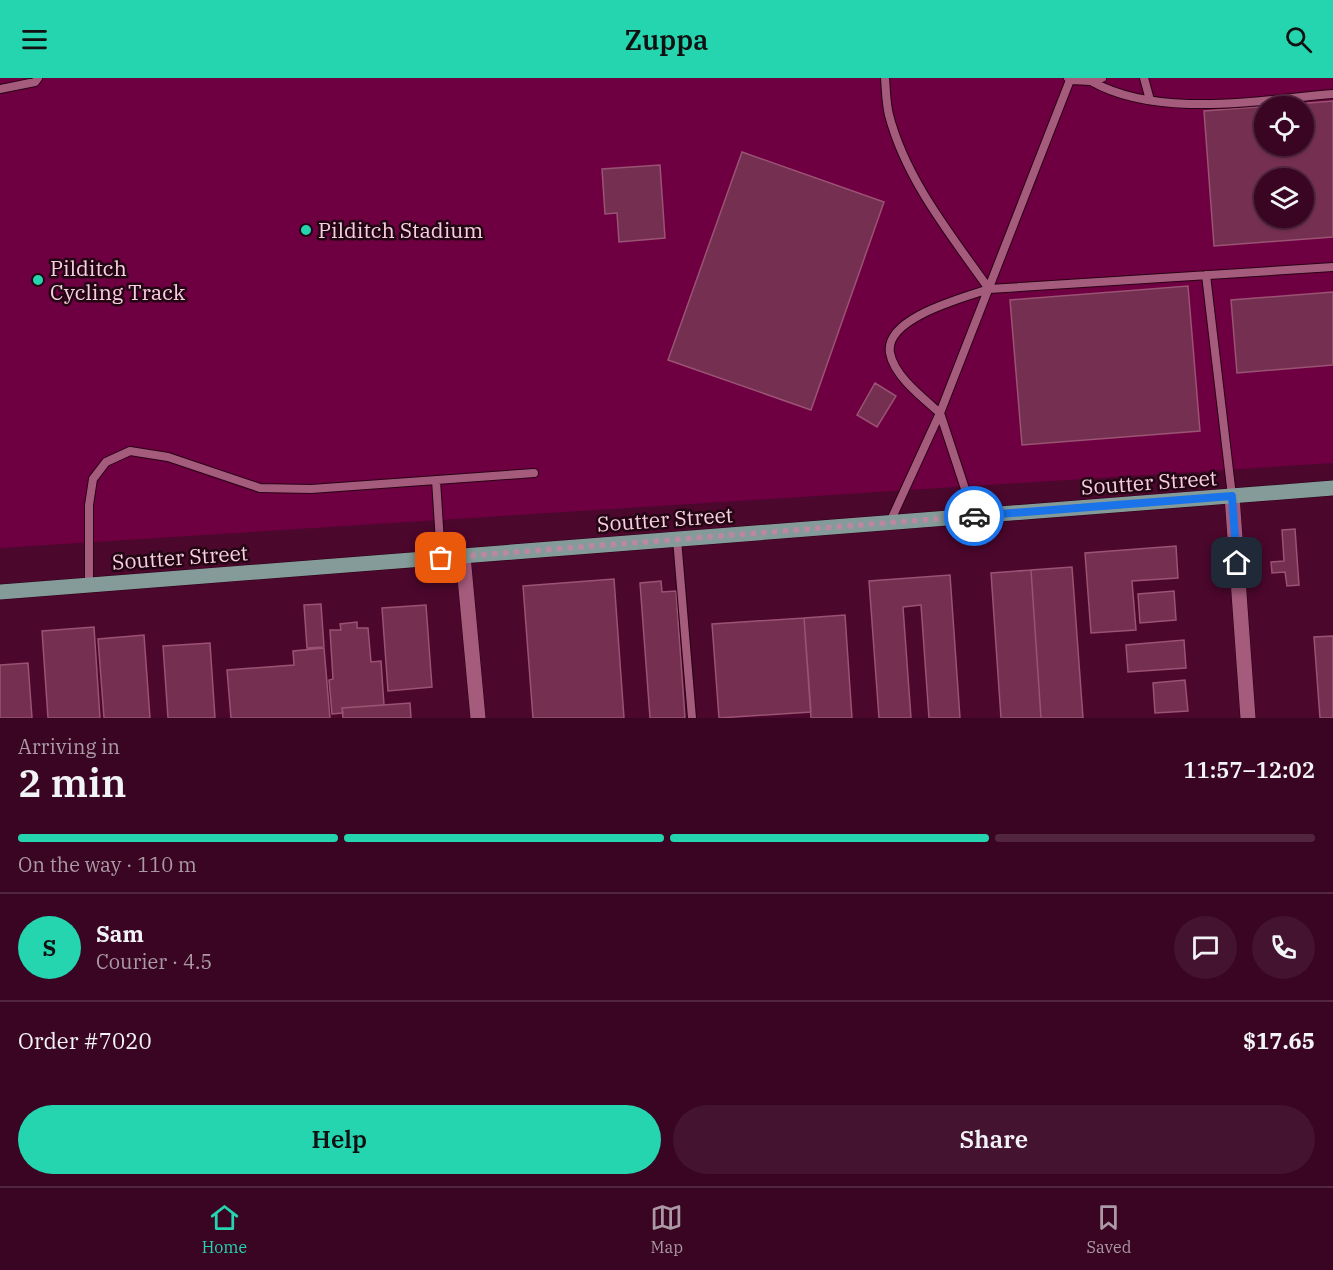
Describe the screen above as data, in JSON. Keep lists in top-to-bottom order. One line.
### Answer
{"streets":{"main road":["Soutter Street"]},"places":["Pilditch Stadium","Pilditch Cycling Track"],"page":{"header":"Zuppa","heading":["2 min","Arriving in","11:57–12:02"],"panel":["Sam","Courier · 4.5","Order #7020","$17.65"],"bar":"On the way · 110 m","round":"S","buttons":["Help","Share"],"tabs":["Home","Map","Saved"]}}
